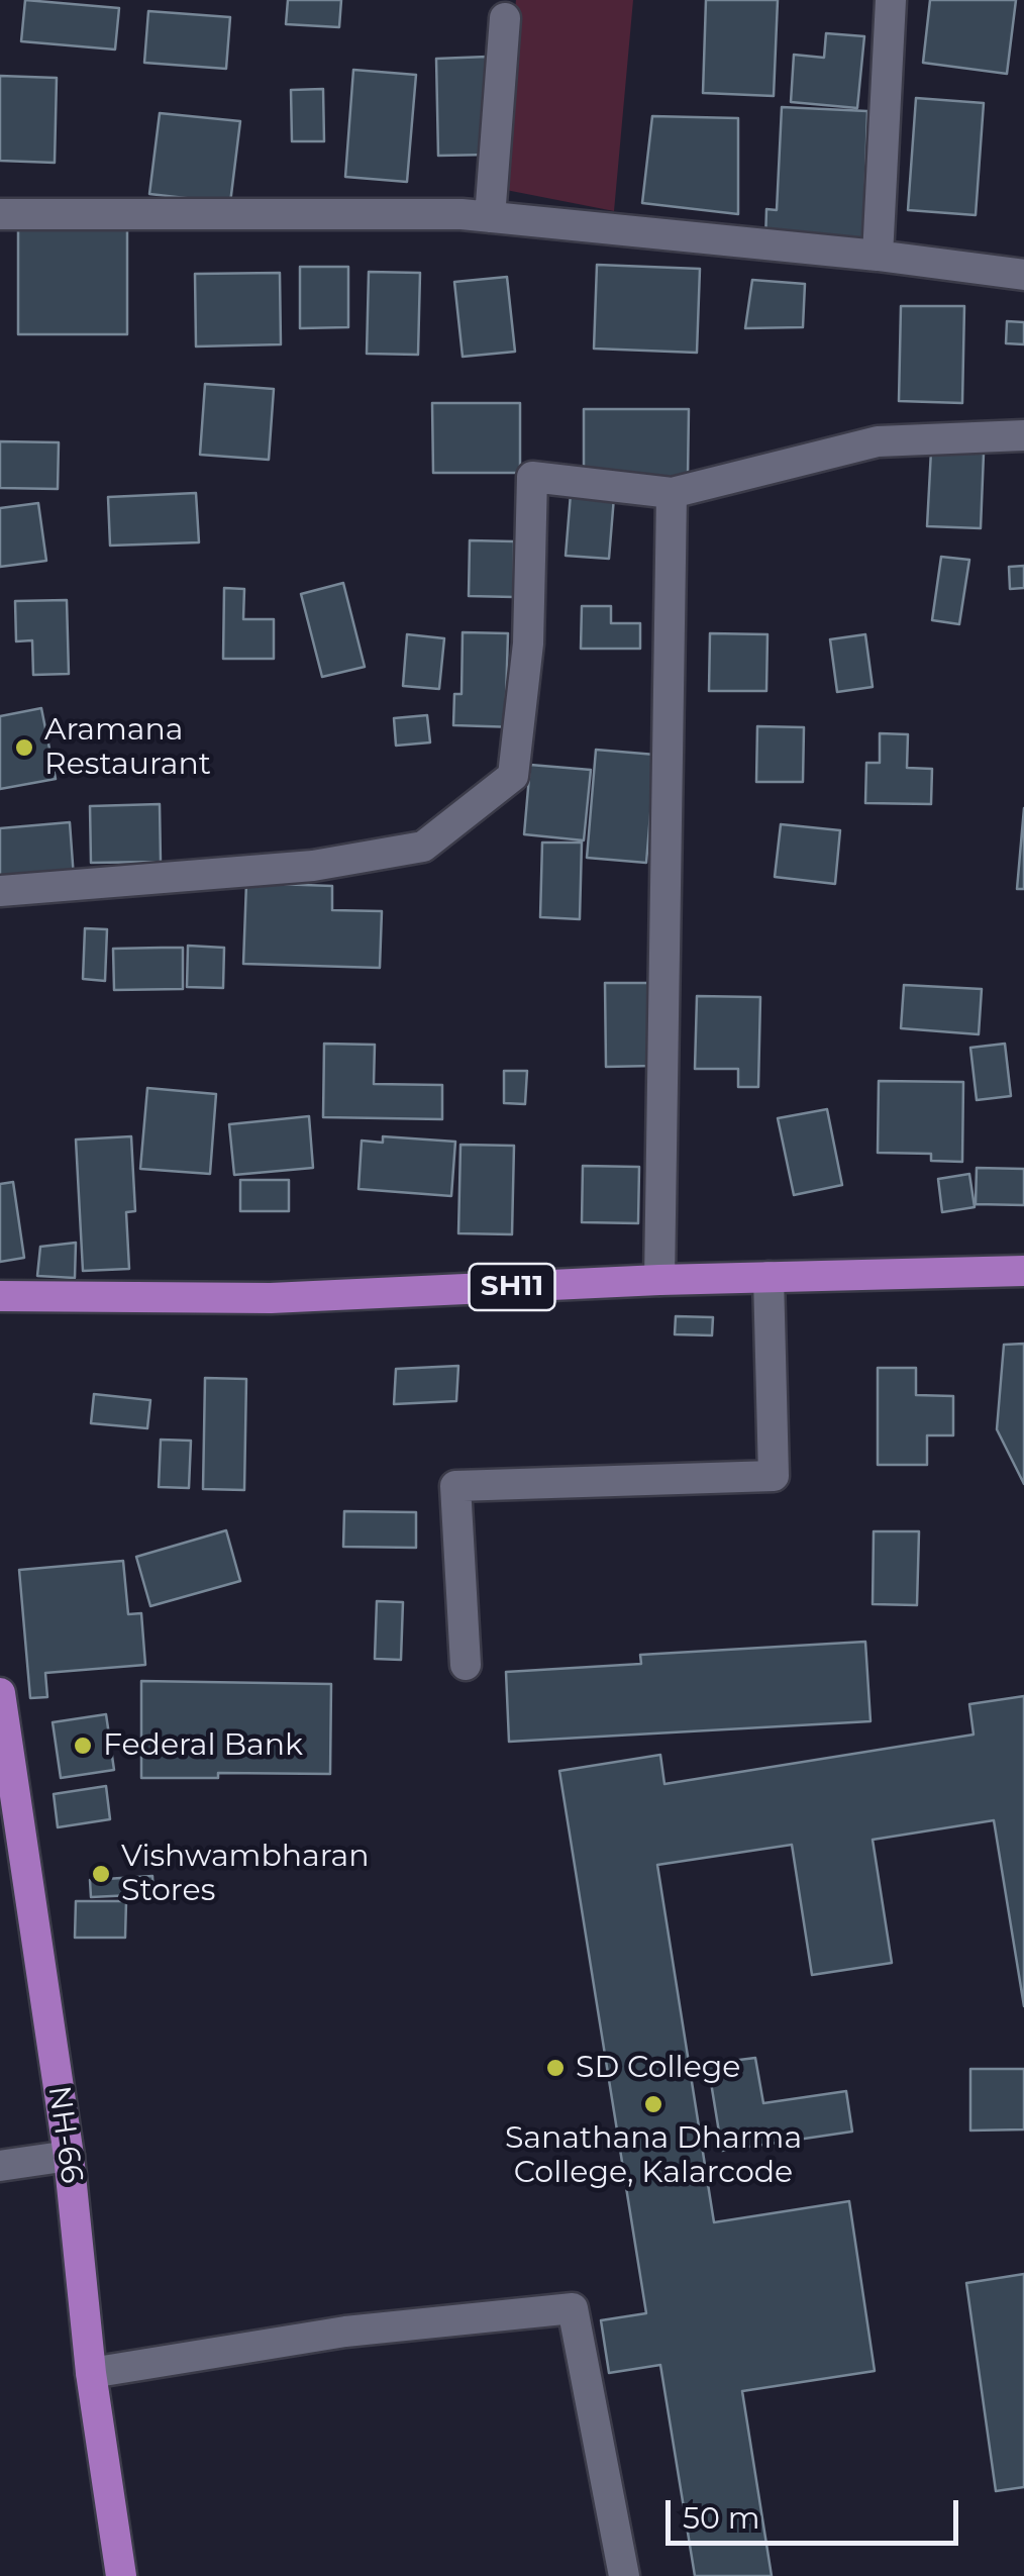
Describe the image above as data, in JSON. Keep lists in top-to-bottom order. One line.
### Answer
{"streets":{"main road":["SH11","NH-66"]},"places":["Aramana Restaurant","Federal Bank","Vishwambharan Stores","SD College","Sanathana Dharma College, Kalarcode"],"scale_bar":"50 m"}
